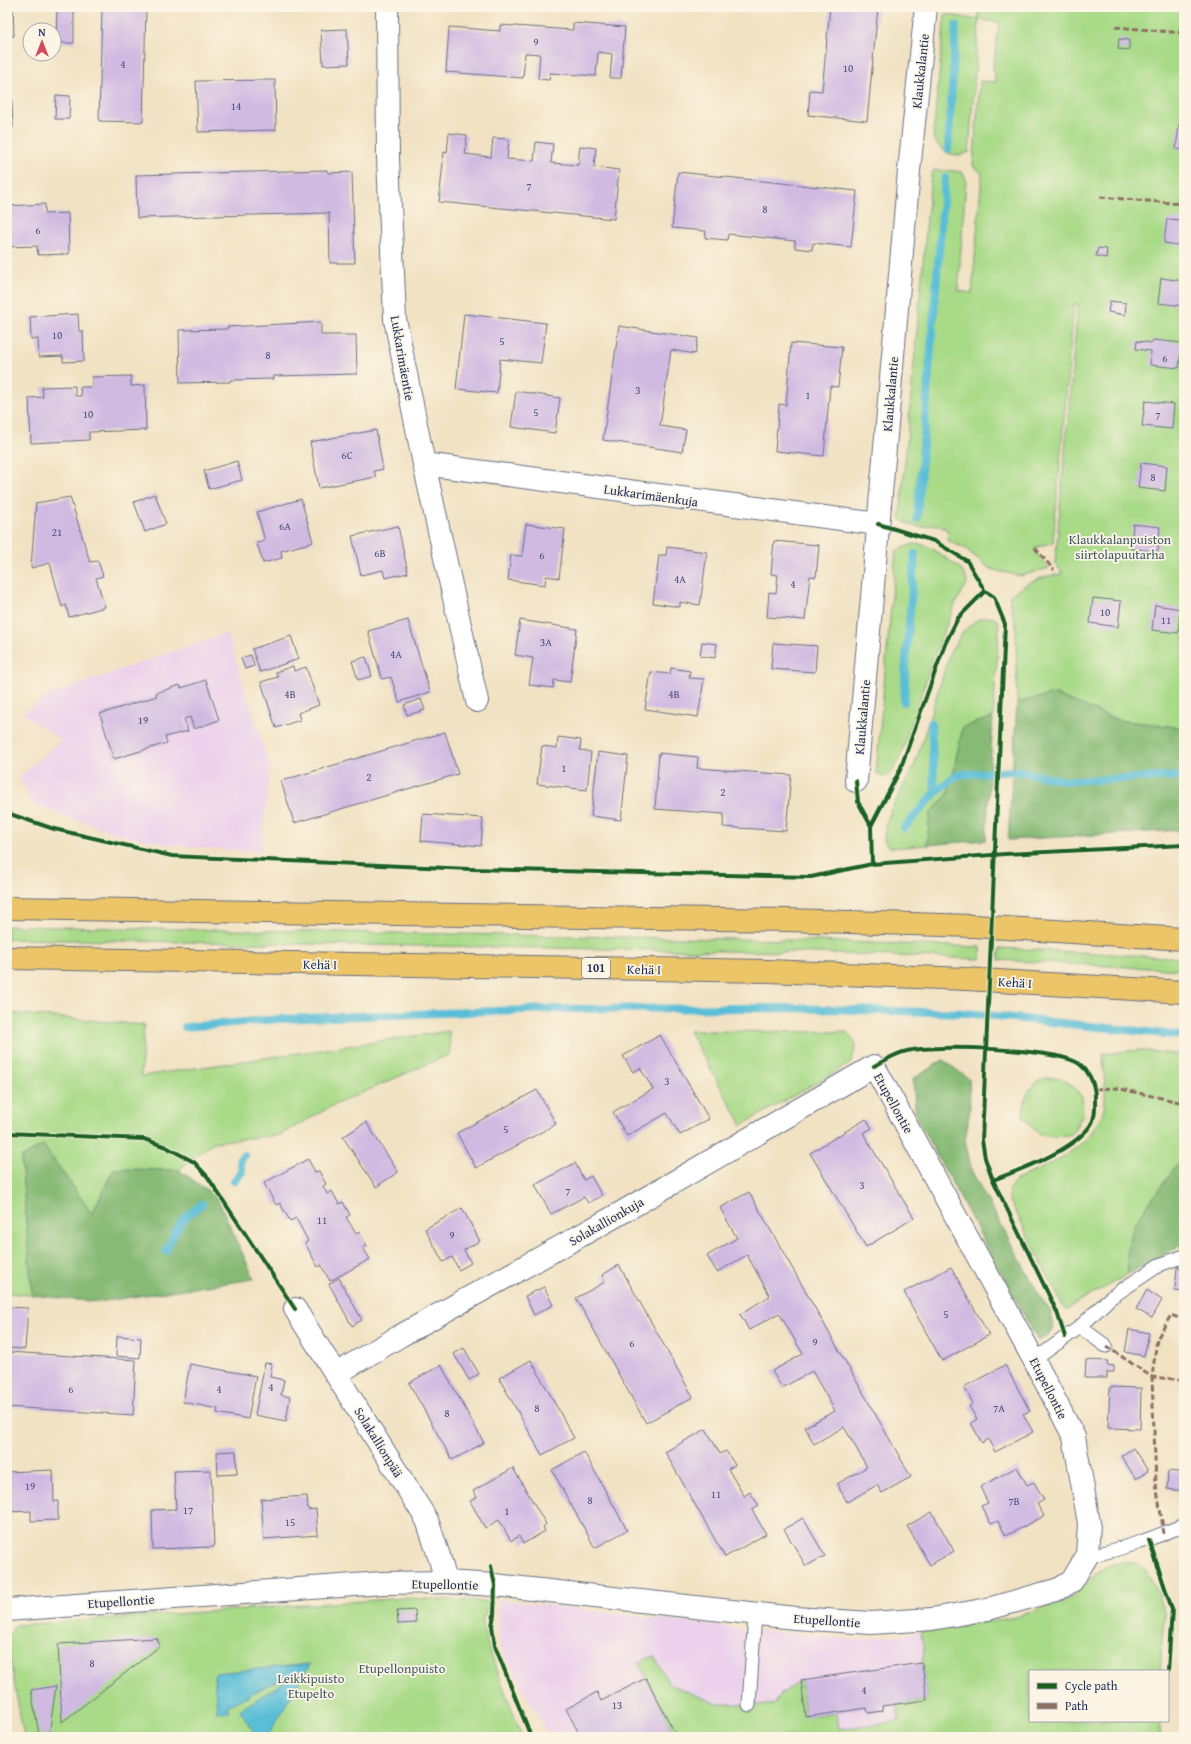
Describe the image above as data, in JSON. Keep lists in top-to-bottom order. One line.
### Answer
{"streets":{"highway":["Kehä I","101"],"street":["Klaukkalantie","Lukkarimäentie","Lukkarimäenkuja","Etupellontie","Solakallionkuja","Solakallionpää"]},"crossings":[["Klaukkalantie","Lukkarimäenkuja"],["Lukkarimäentie","Lukkarimäenkuja"],["Etupellontie","Solakallionkuja"],["Etupellontie","Solakallionpää"],["Solakallionkuja","Solakallionpää"]],"parks":["Klaukkalanpuiston siirtolapuutarha","Etupellonpuisto","Leikkipuisto Etupelto"],"house_numbers":["9","4","10","14","7","8","6","10","5","8","6","3","1","5","10","7","6C","8","6A","21","6B","6","4A","4","10","11","3A","4A","4B","4B","19","1","2","2","3","5","3","7","11","9","5","9","6","4","6","4","8","7A","8","19","11","8","7B","17","1","15","8","4","13"],"legend":["Cycle path","Path"],"north":"top"}
